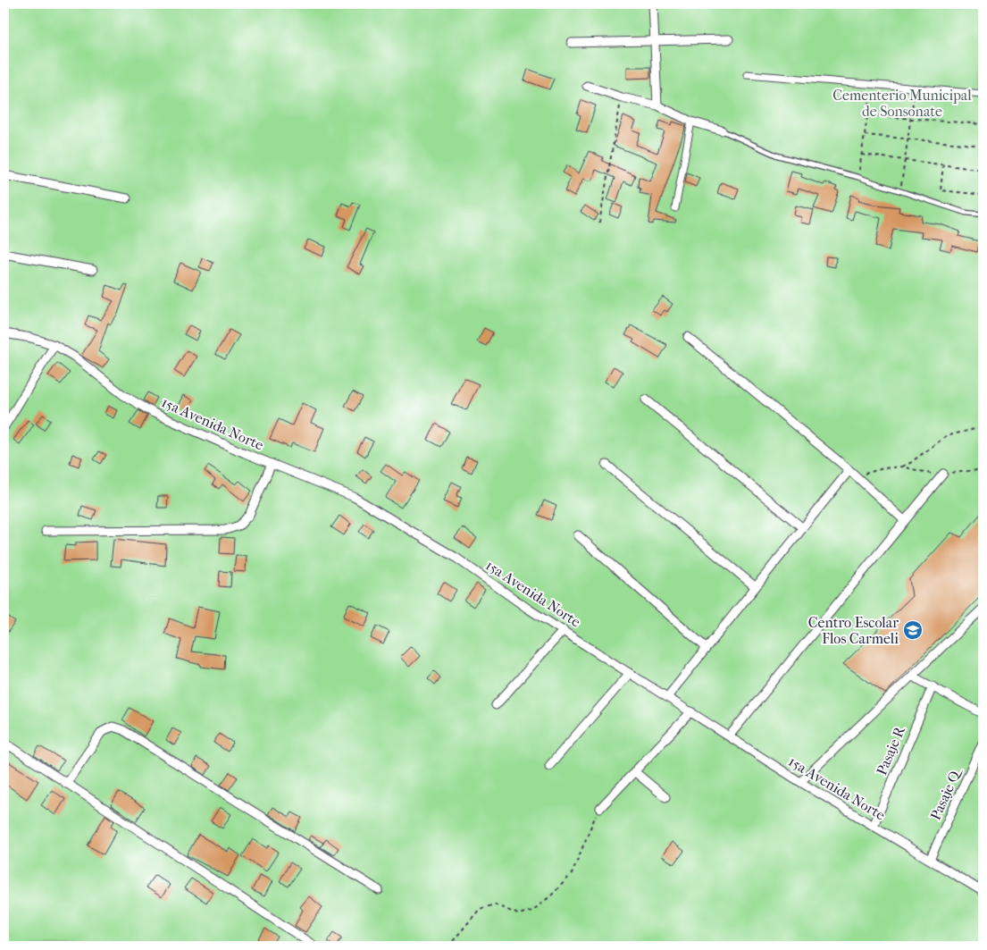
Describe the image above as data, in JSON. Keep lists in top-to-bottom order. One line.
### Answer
{"streets":{"street":["15a Avenida Norte","Pasaje R","Pasaje Q"]},"crossings":[["15a Avenida Norte","Pasaje R"],["15a Avenida Norte","Pasaje Q"]],"parks":["Cementerio Municipal de Sonsonate"],"places":{"school or university":["Centro Escolar Flos Carmeli"]}}
